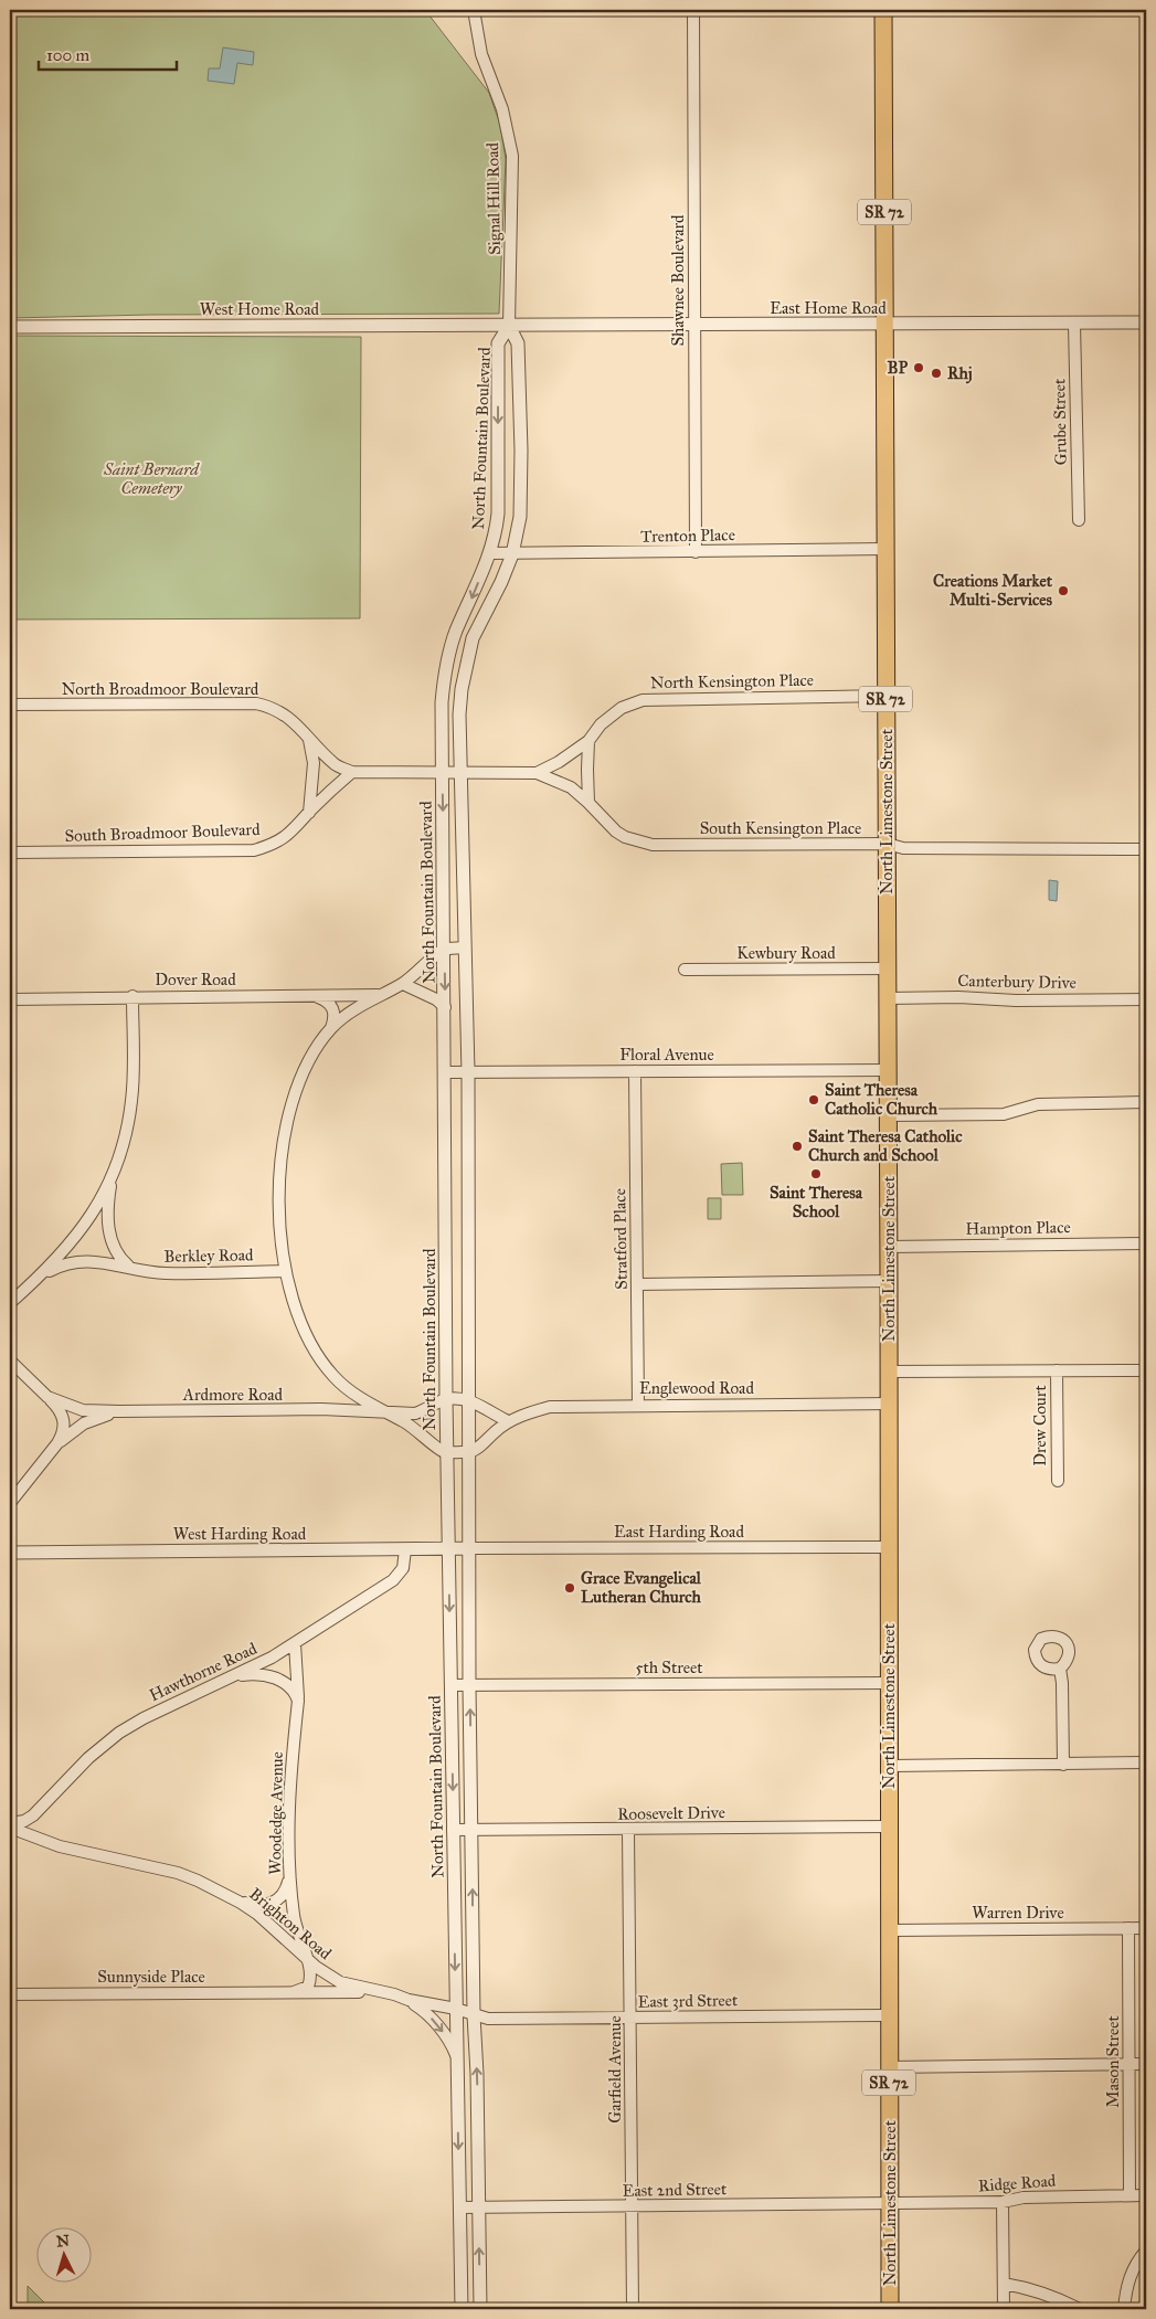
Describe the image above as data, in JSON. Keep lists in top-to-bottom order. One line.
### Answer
{"streets":{"main road":["SR 72","North Limestone Street"],"street":["Signal Hill Road","Shawnee Boulevard","East Home Road","West Home Road","Grube Street","North Fountain Boulevard","Trenton Place","North Kensington Place","North Broadmoor Boulevard","South Kensington Place","South Broadmoor Boulevard","Kewbury Road","Dover Road","Canterbury Drive","Floral Avenue","Hampton Place","Stratford Place","Berkley Road","Englewood Road","Ardmore Road","Drew Court","East Harding Road","West Harding Road","5th Street","Hawthorne Road","Woodedge Avenue","Roosevelt Drive","Warren Drive","Brighton Road","Sunnyside Place","East 3rd Street","Mason Street","Garfield Avenue","Ridge Road","East 2nd Street"]},"crossings":[["Signal Hill Road","East Home Road"],["Signal Hill Road","West Home Road"],["Signal Hill Road","North Fountain Boulevard"],["Shawnee Boulevard","East Home Road"],["Shawnee Boulevard","Trenton Place"],["East Home Road","West Home Road"],["East Home Road","Grube Street"],["East Home Road","North Fountain Boulevard"],["East Home Road","North Limestone Street"],["West Home Road","North Fountain Boulevard"],["North Fountain Boulevard","Trenton Place"],["North Fountain Boulevard","Floral Avenue"],["North Fountain Boulevard","Englewood Road"],["North Fountain Boulevard","Ardmore Road"],["North Fountain Boulevard","East Harding Road"],["North Fountain Boulevard","West Harding Road"],["North Fountain Boulevard","5th Street"],["North Fountain Boulevard","Roosevelt Drive"],["North Fountain Boulevard","Brighton Road"],["North Fountain Boulevard","East 3rd Street"],["North Fountain Boulevard","East 2nd Street"],["Trenton Place","North Limestone Street"],["North Kensington Place","North Limestone Street"],["North Kensington Place","South Kensington Place"],["North Broadmoor Boulevard","South Broadmoor Boulevard"],["North Limestone Street","South Kensington Place"],["North Limestone Street","Kewbury Road"],["North Limestone Street","Canterbury Drive"],["North Limestone Street","Floral Avenue"],["North Limestone Street","Hampton Place"],["North Limestone Street","Englewood Road"],["North Limestone Street","East Harding Road"],["North Limestone Street","5th Street"],["North Limestone Street","Roosevelt Drive"],["North Limestone Street","Warren Drive"],["North Limestone Street","East 3rd Street"],["North Limestone Street","Ridge Road"],["North Limestone Street","East 2nd Street"],["Floral Avenue","Stratford Place"],["Stratford Place","Englewood Road"],["East Harding Road","West Harding Road"],["West Harding Road","Hawthorne Road"],["Hawthorne Road","Woodedge Avenue"],["Woodedge Avenue","Brighton Road"],["Roosevelt Drive","Garfield Avenue"],["Warren Drive","Mason Street"],["Brighton Road","Sunnyside Place"],["Brighton Road","East 3rd Street"],["East 3rd Street","Garfield Avenue"],["Mason Street","Ridge Road"],["Garfield Avenue","East 2nd Street"],["Ridge Road","East 2nd Street"]],"parks":["Saint Bernard Cemetery"],"places":["BP","Rhj","Creations Market Multi-Services","Saint Theresa Catholic Church","Saint Theresa Catholic Church and School","Saint Theresa School","Grace Evangelical Lutheran Church"],"scale_bar":"100 m","north":"top"}
